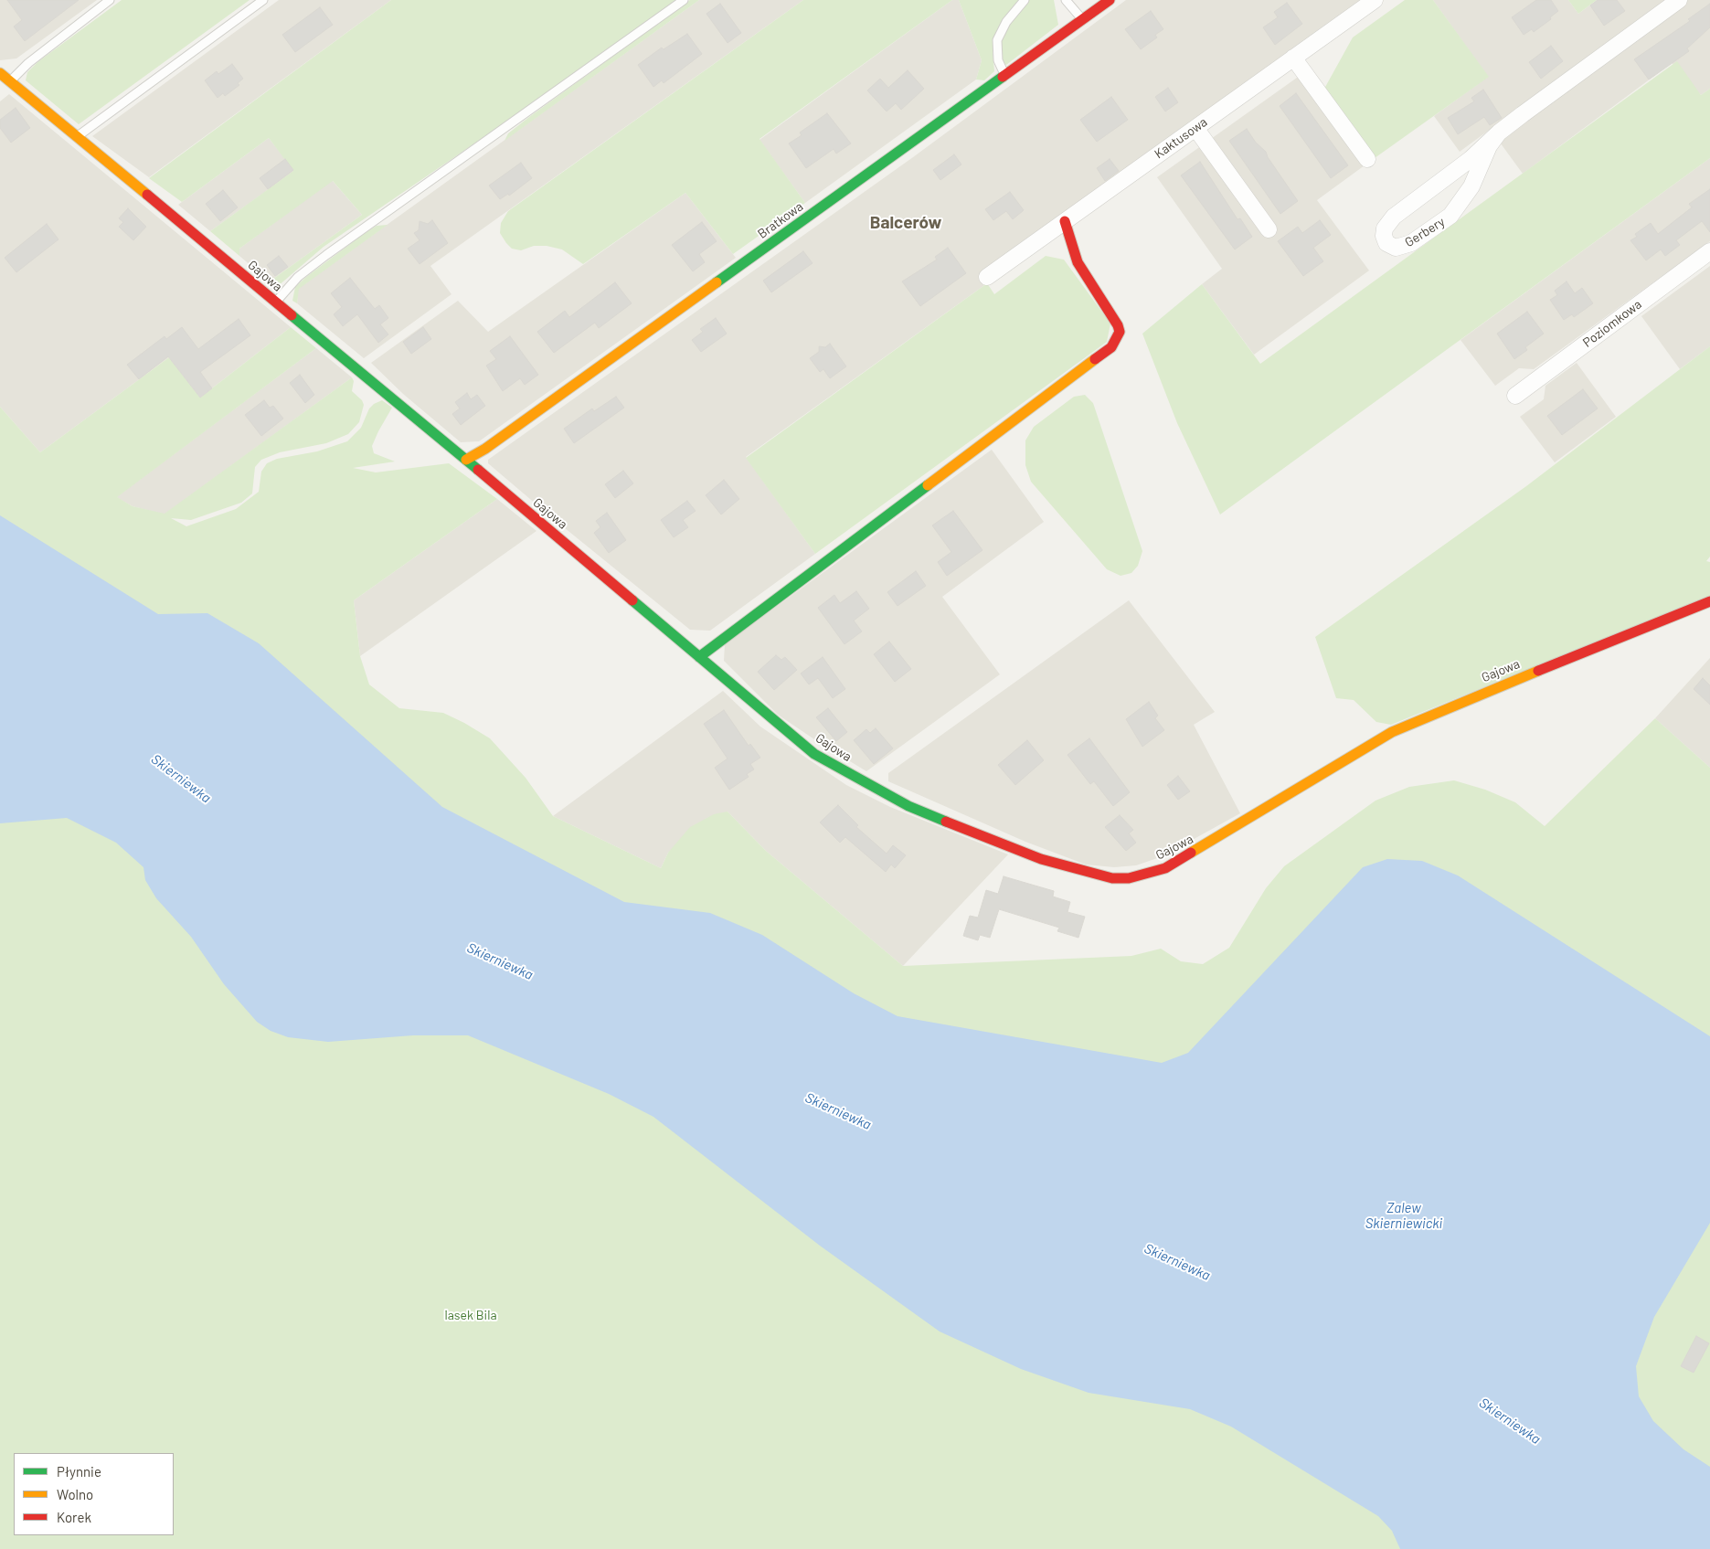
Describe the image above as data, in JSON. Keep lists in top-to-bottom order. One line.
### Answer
{"streets":{"street":["Kaktusowa","Bratkowa","Gerbery","Gajowa","Poziomkowa"]},"crossings":[["Bratkowa","Gajowa"]],"districts":["Balcerów"],"water":["Skierniewka","Zalew Skierniewicki"],"parks":["lasek Bila"],"legend":["Płynnie","Wolno","Korek"]}
